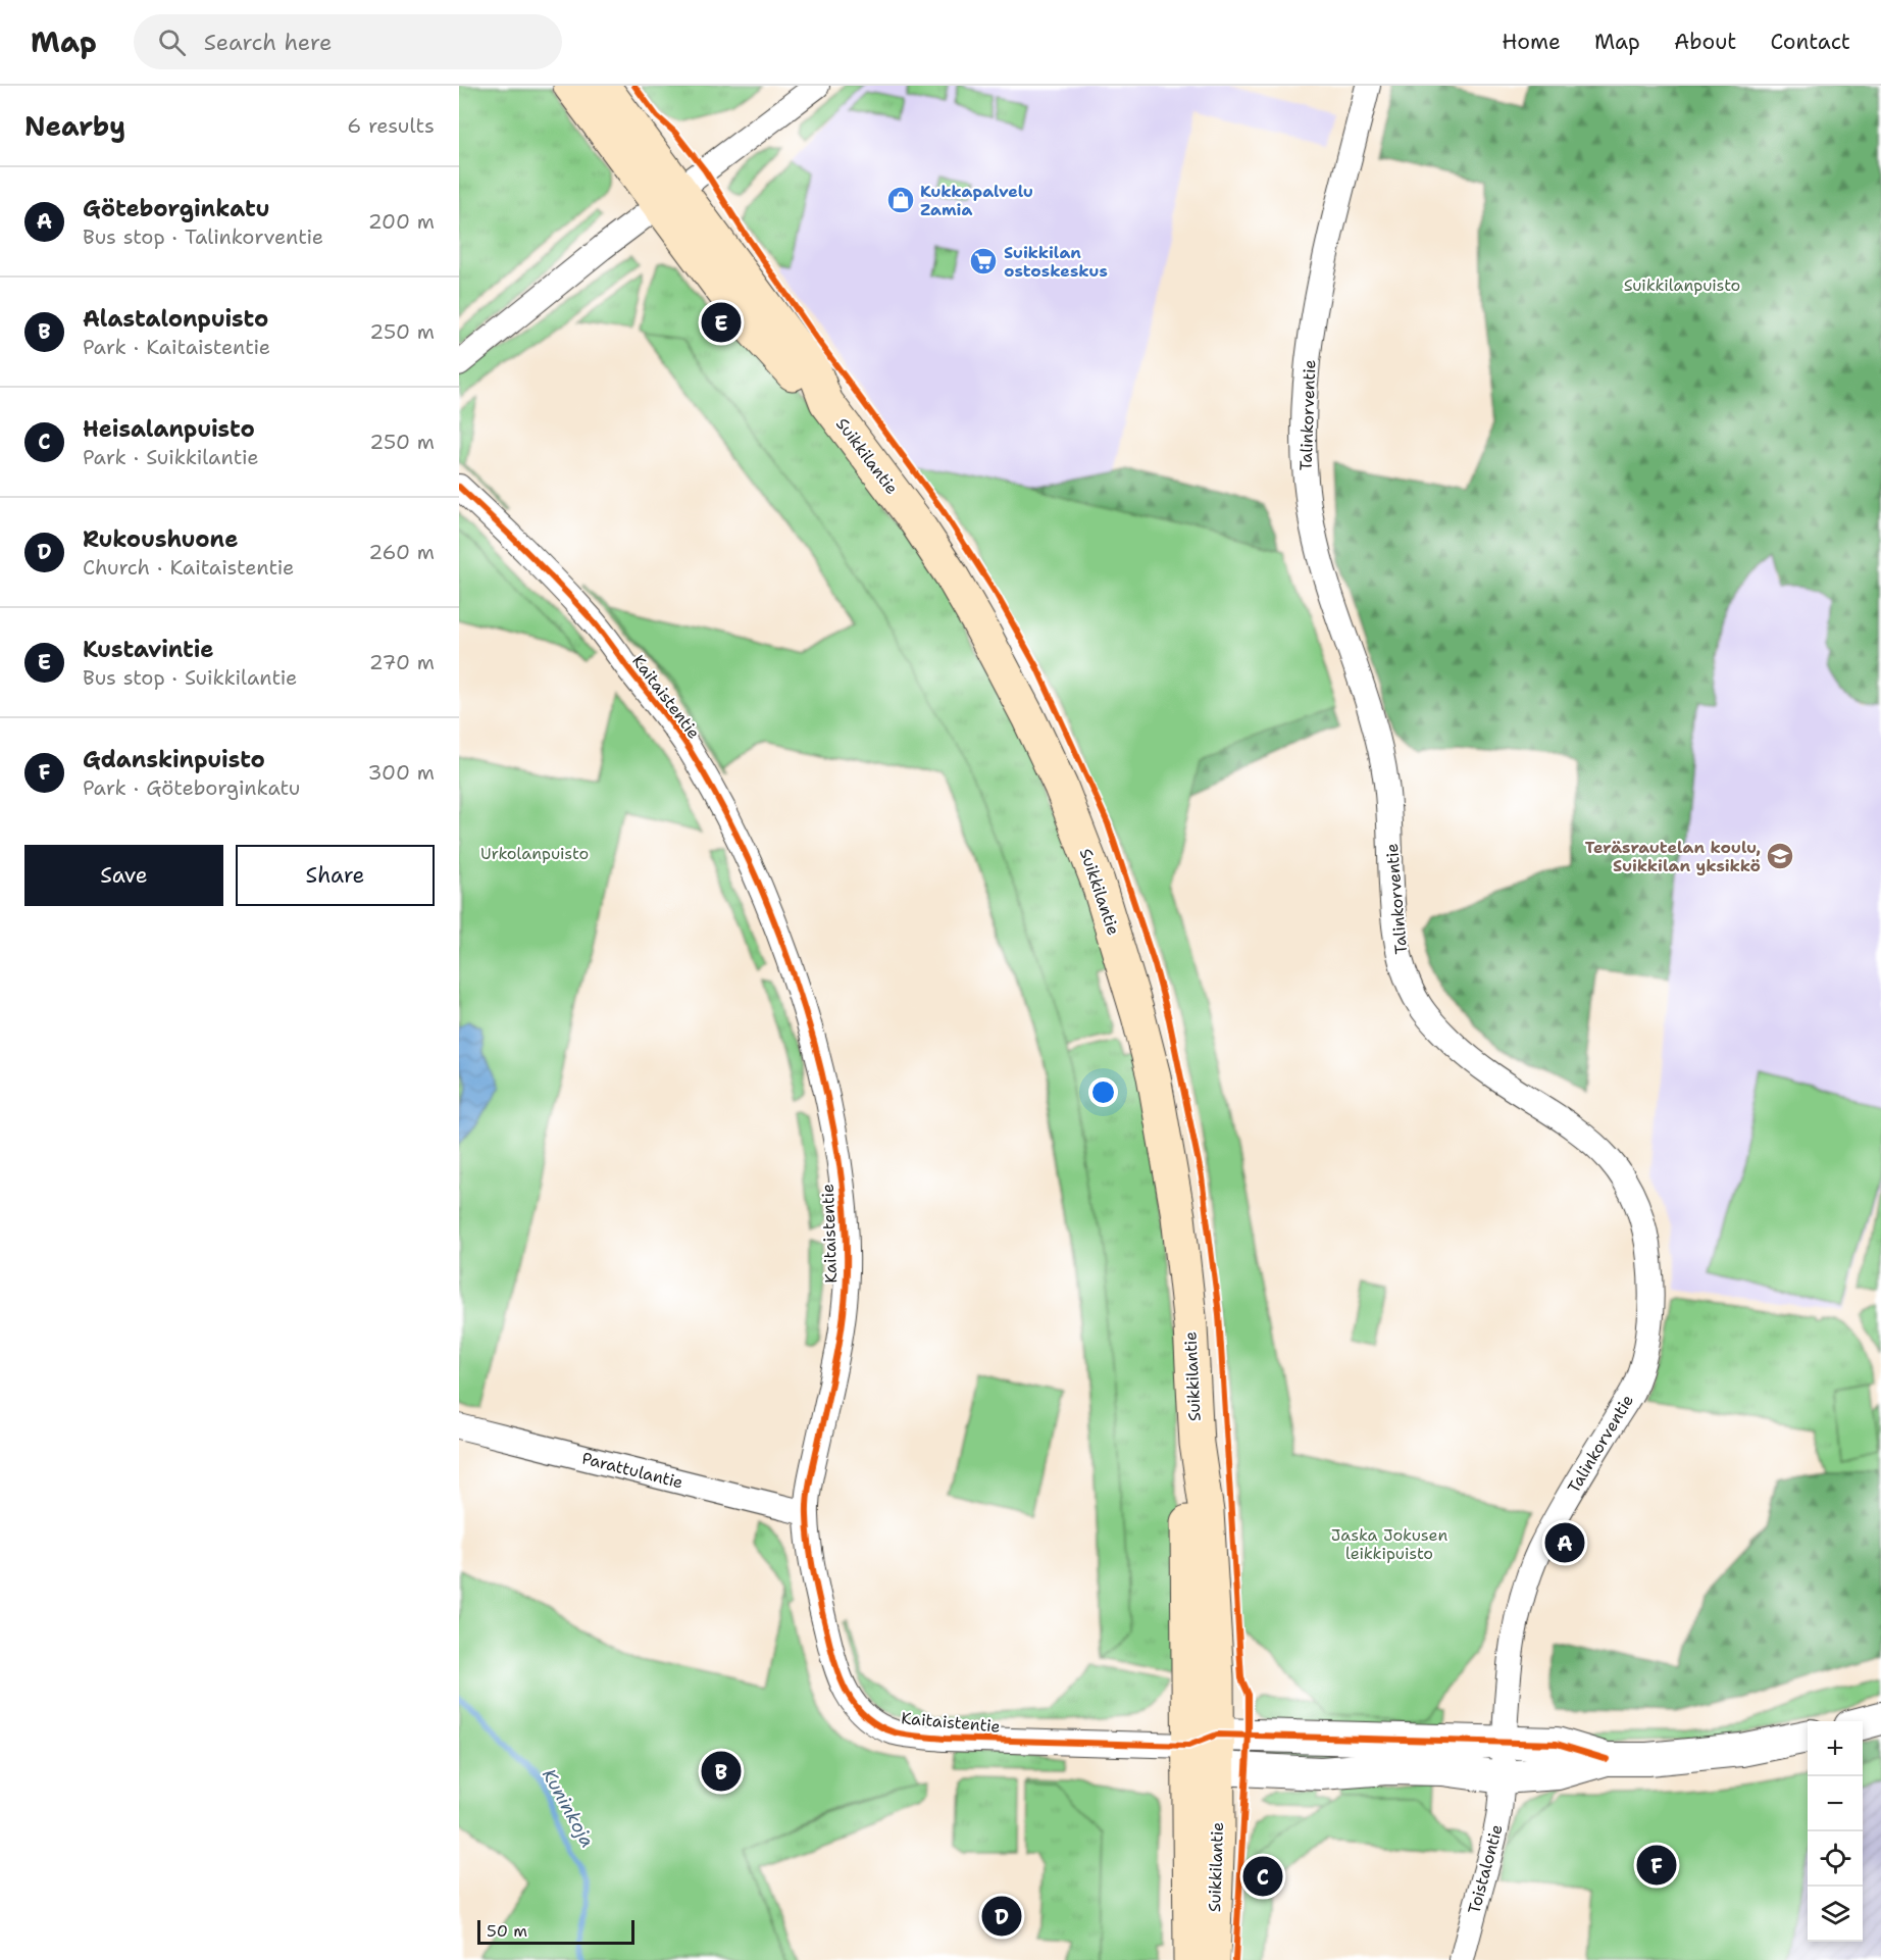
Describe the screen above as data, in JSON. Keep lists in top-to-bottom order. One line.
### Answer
{"streets":{"main road":["Suikkilantie"],"street":["Talinkorventie","Kaitaistentie","Parattulantie","Toistalontie"]},"crossings":[["Talinkorventie","Toistalontie"],["Suikkilantie","Kaitaistentie"],["Kaitaistentie","Parattulantie"]],"water":["Kuninkoja"],"parks":["Suikkilanpuisto","Urkolanpuisto","Jaska Jokusen leikkipuisto"],"places":{"shop":["Kukkapalvelu Zamia"],"supermarket":["Suikkilan ostoskeskus"],"school or university":["Teräsrautelan koulu, Suikkilan yksikkö"]},"scale_bar":"50 m","page":{"header":"Map","search":"Search here","nav":["Home","Map","About","Contact"],"heading":["Nearby","6 results"],"list":[{"mark":"A","name":"Göteborginkatu","note":"Bus stop · Talinkorventie","value":"200 m"},{"mark":"B","name":"Alastalonpuisto","note":"Park · Kaitaistentie","value":"250 m"},{"mark":"C","name":"Heisalanpuisto","note":"Park · Suikkilantie","value":"250 m"},{"mark":"D","name":"Rukoushuone","note":"Church · Kaitaistentie","value":"260 m"},{"mark":"E","name":"Kustavintie","note":"Bus stop · Suikkilantie","value":"270 m"},{"mark":"F","name":"Gdanskinpuisto","note":"Park · Göteborginkatu","value":"300 m"}],"pins":["E","A","B","F","C","D"],"buttons":["Save","Share"],"map_buttons":["+","−"],"scale":"50 m"}}
